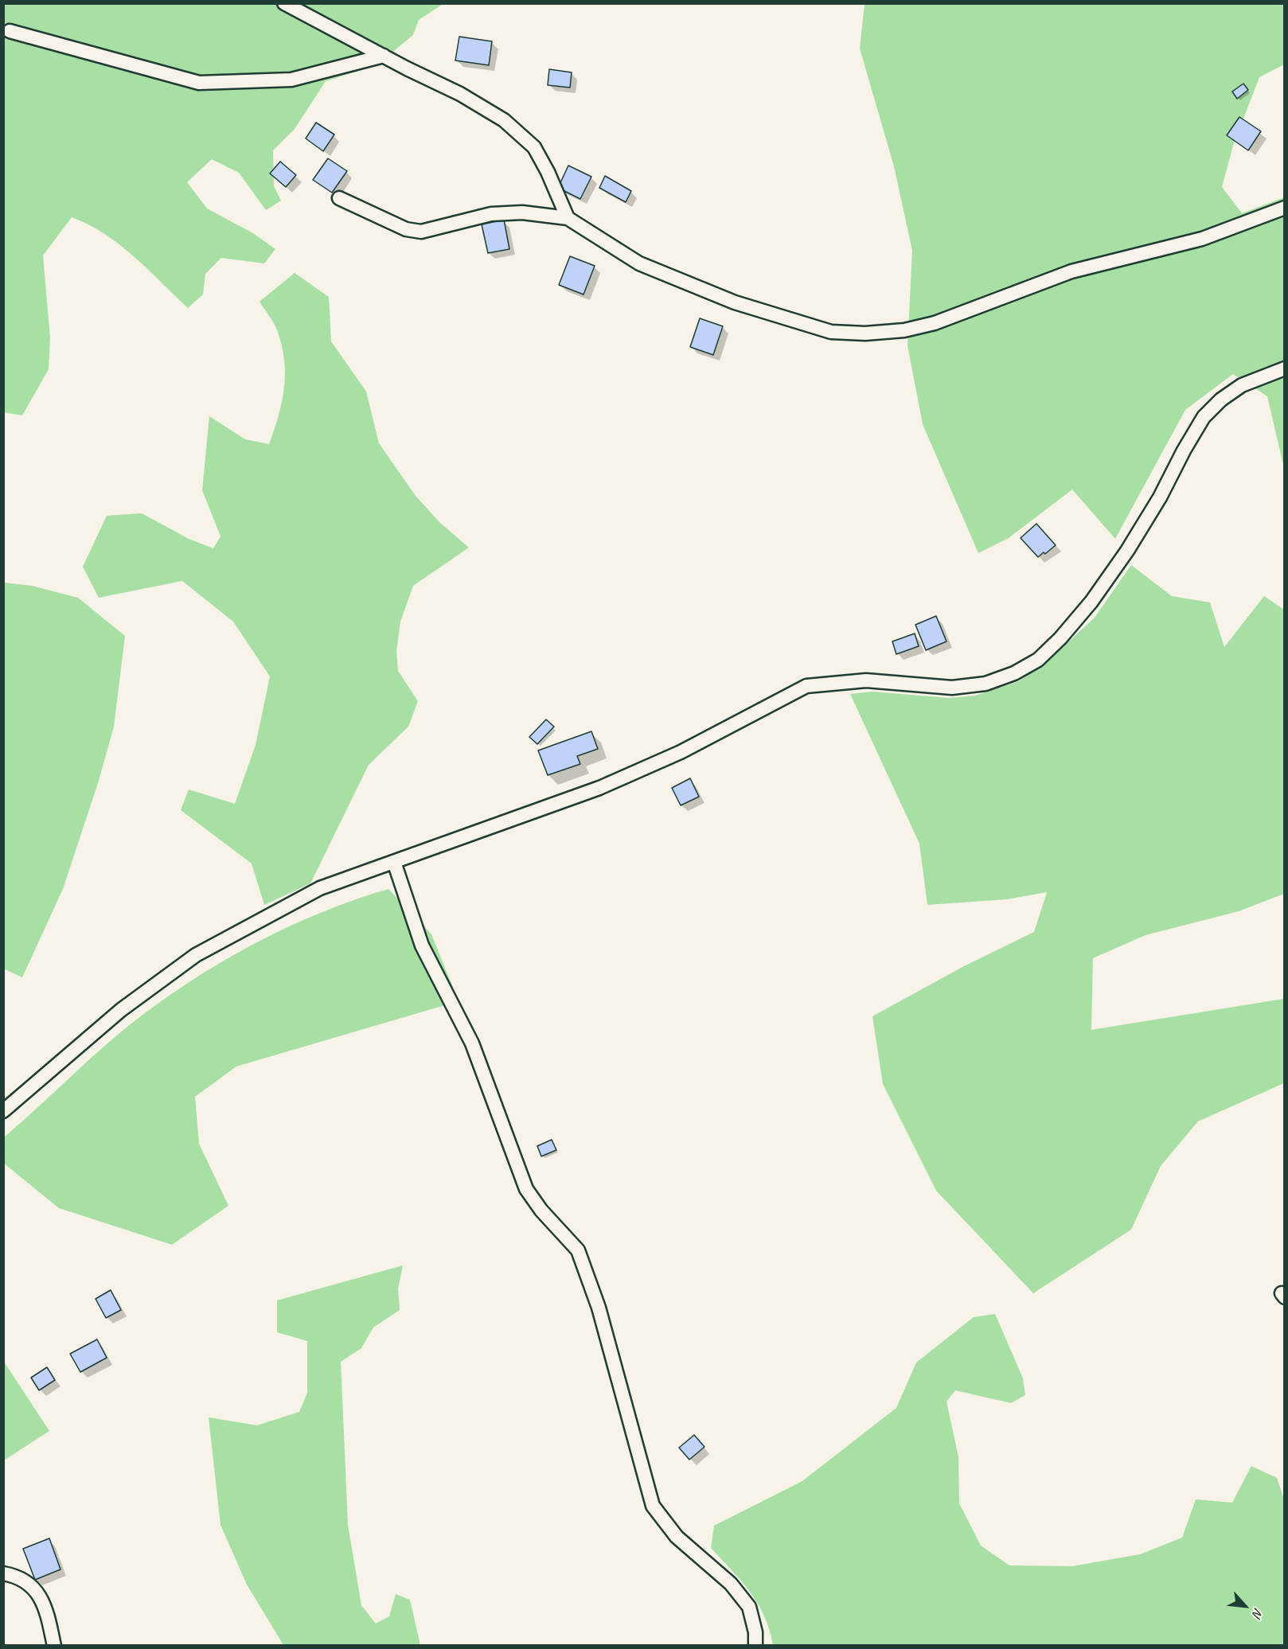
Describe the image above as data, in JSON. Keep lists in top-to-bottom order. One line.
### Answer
{"north":"bottom right"}
